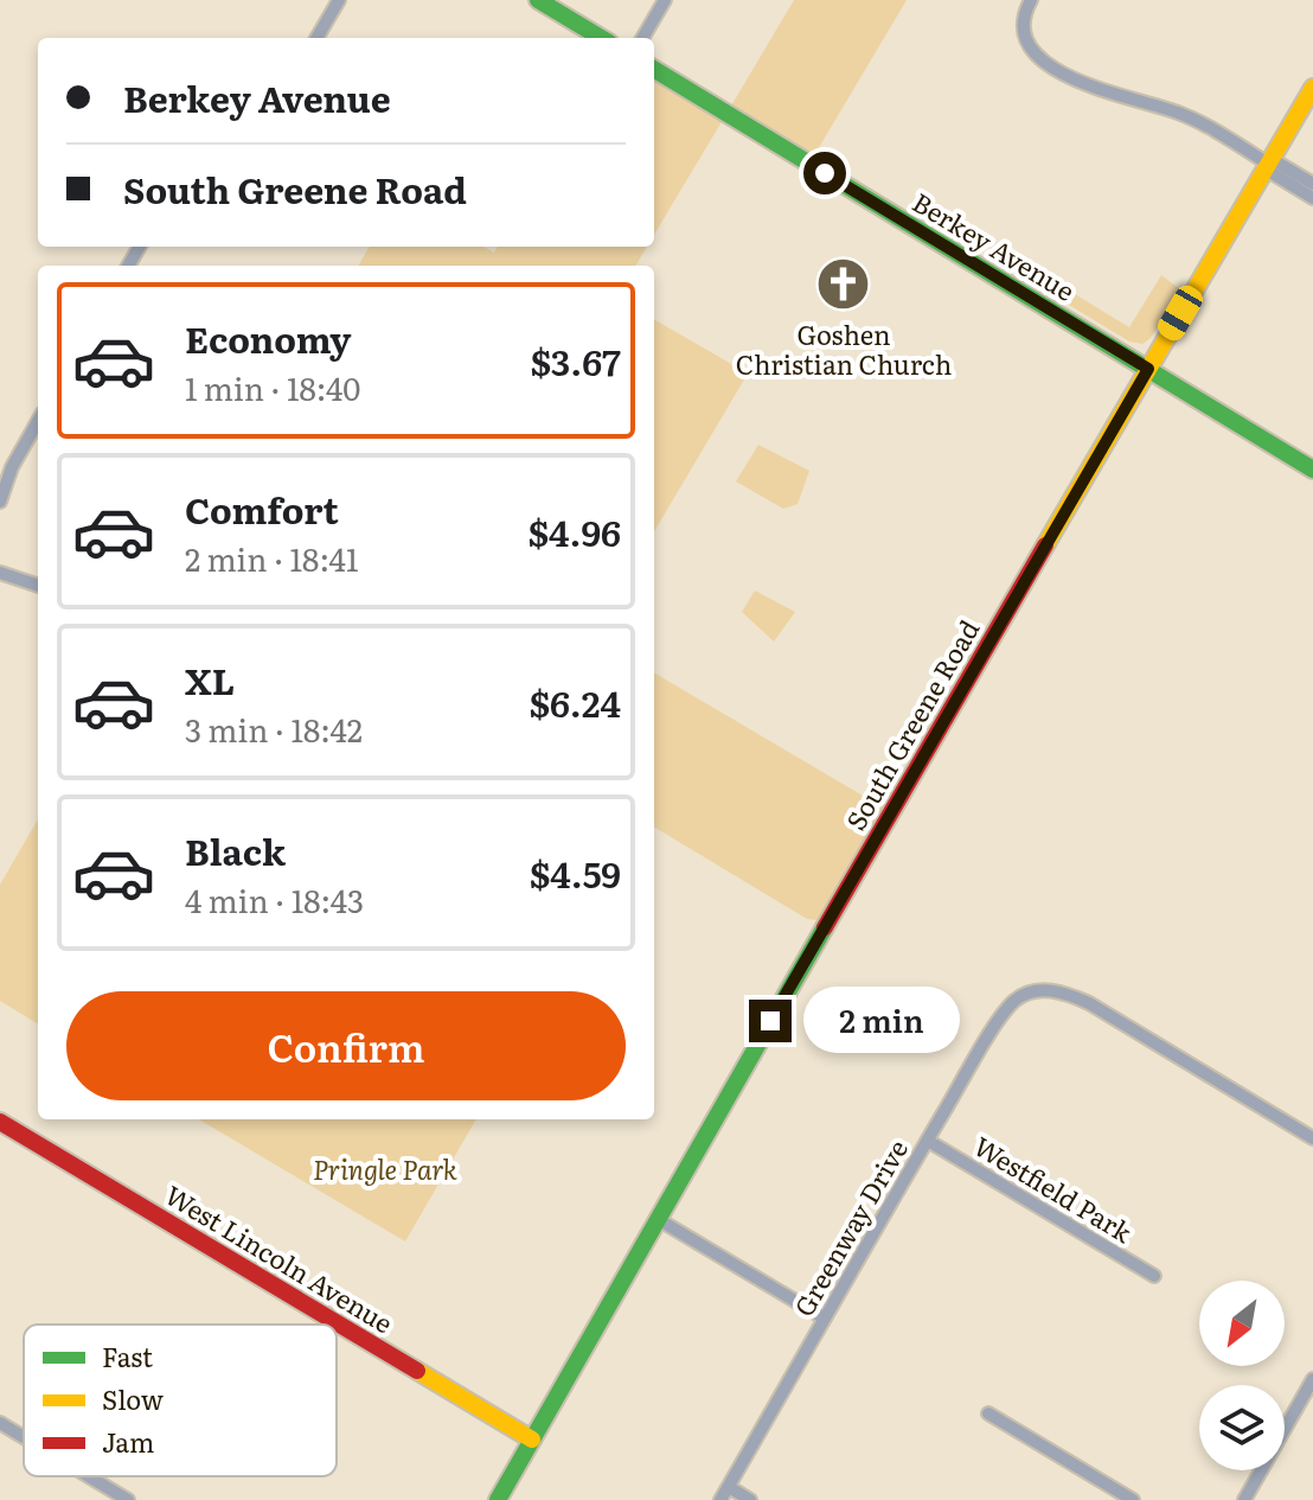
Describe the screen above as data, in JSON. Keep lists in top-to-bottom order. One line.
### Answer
{"streets":{"street":["Berkey Avenue","South Greene Road","Westfield Park","Greenway Drive","West Lincoln Avenue"]},"crossings":[["Berkey Avenue","South Greene Road"],["South Greene Road","West Lincoln Avenue"],["Westfield Park","Greenway Drive"]],"parks":["Pringle Park"],"places":{"church":["Goshen Christian Church"]},"legend":["Fast","Slow","Jam"],"north":"bottom left","page":{"banner":["Berkey Avenue","South Greene Road"],"list":[{"name":"Economy","note":"1 min · 18:40","value":"$3.67"},{"name":"Comfort","note":"2 min · 18:41","value":"$4.96"},{"name":"XL","note":"3 min · 18:42","value":"$6.24"},{"name":"Black","note":"4 min · 18:43","value":"$4.59"}],"buttons":"Confirm","bubble":"2 min"}}
